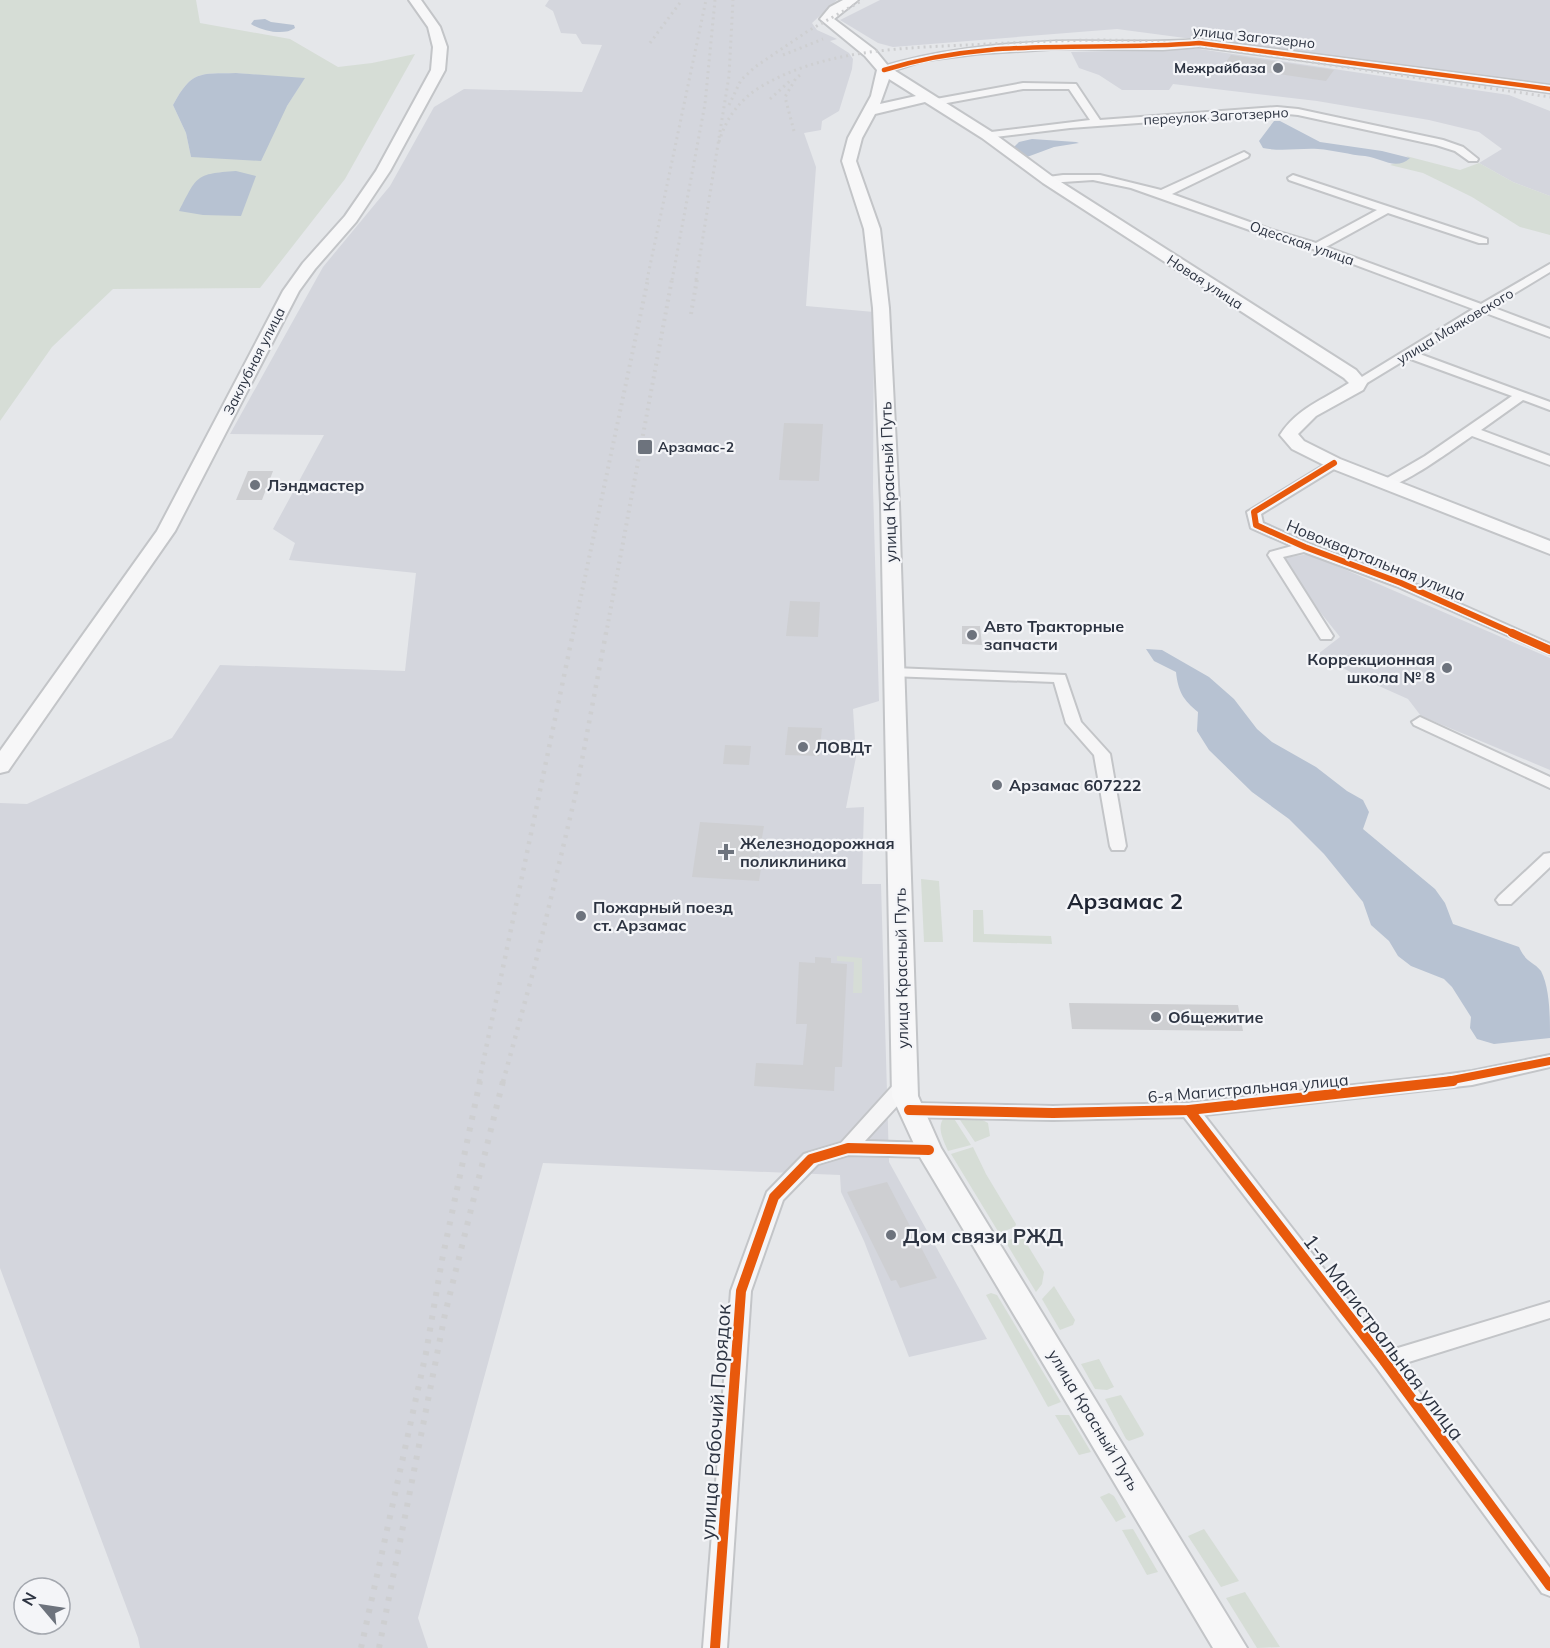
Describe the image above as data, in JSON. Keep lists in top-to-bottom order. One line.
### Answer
{"streets":{"main road":["Новая улица","Заклубная улица","улица Красный Путь"],"street":["улица Заготзерно","переулок Заготзерно","Одесская улица","улица Маяковского","Новоквартальная улица","6-я Магистральная улица","1-я Магистральная улица","улица Рабочий Порядок"]},"crossings":[["улица Заготзерно","Новая улица"],["улица Заготзерно","улица Красный Путь"],["переулок Заготзерно","Новая улица"],["Одесская улица","Новая улица"],["Одесская улица","улица Маяковского"],["Новая улица","улица Маяковского"],["Новая улица","улица Красный Путь"],["улица Красный Путь","6-я Магистральная улица"],["улица Красный Путь","улица Рабочий Порядок"],["6-я Магистральная улица","1-я Магистральная улица"]],"districts":["Арзамас 2"],"places":{"other":["Межрайбаза","Лэндмастер","Авто Тракторные запчасти","Коррекционная школа № 8","ЛОВДт","Арзамас 607222","Пожарный поезд ст. Арзамас","Общежитие","Дом связи РЖД"],"transit":["Арзамас-2"],"health":["Железнодорожная поликлиника"]},"north":"top left"}
